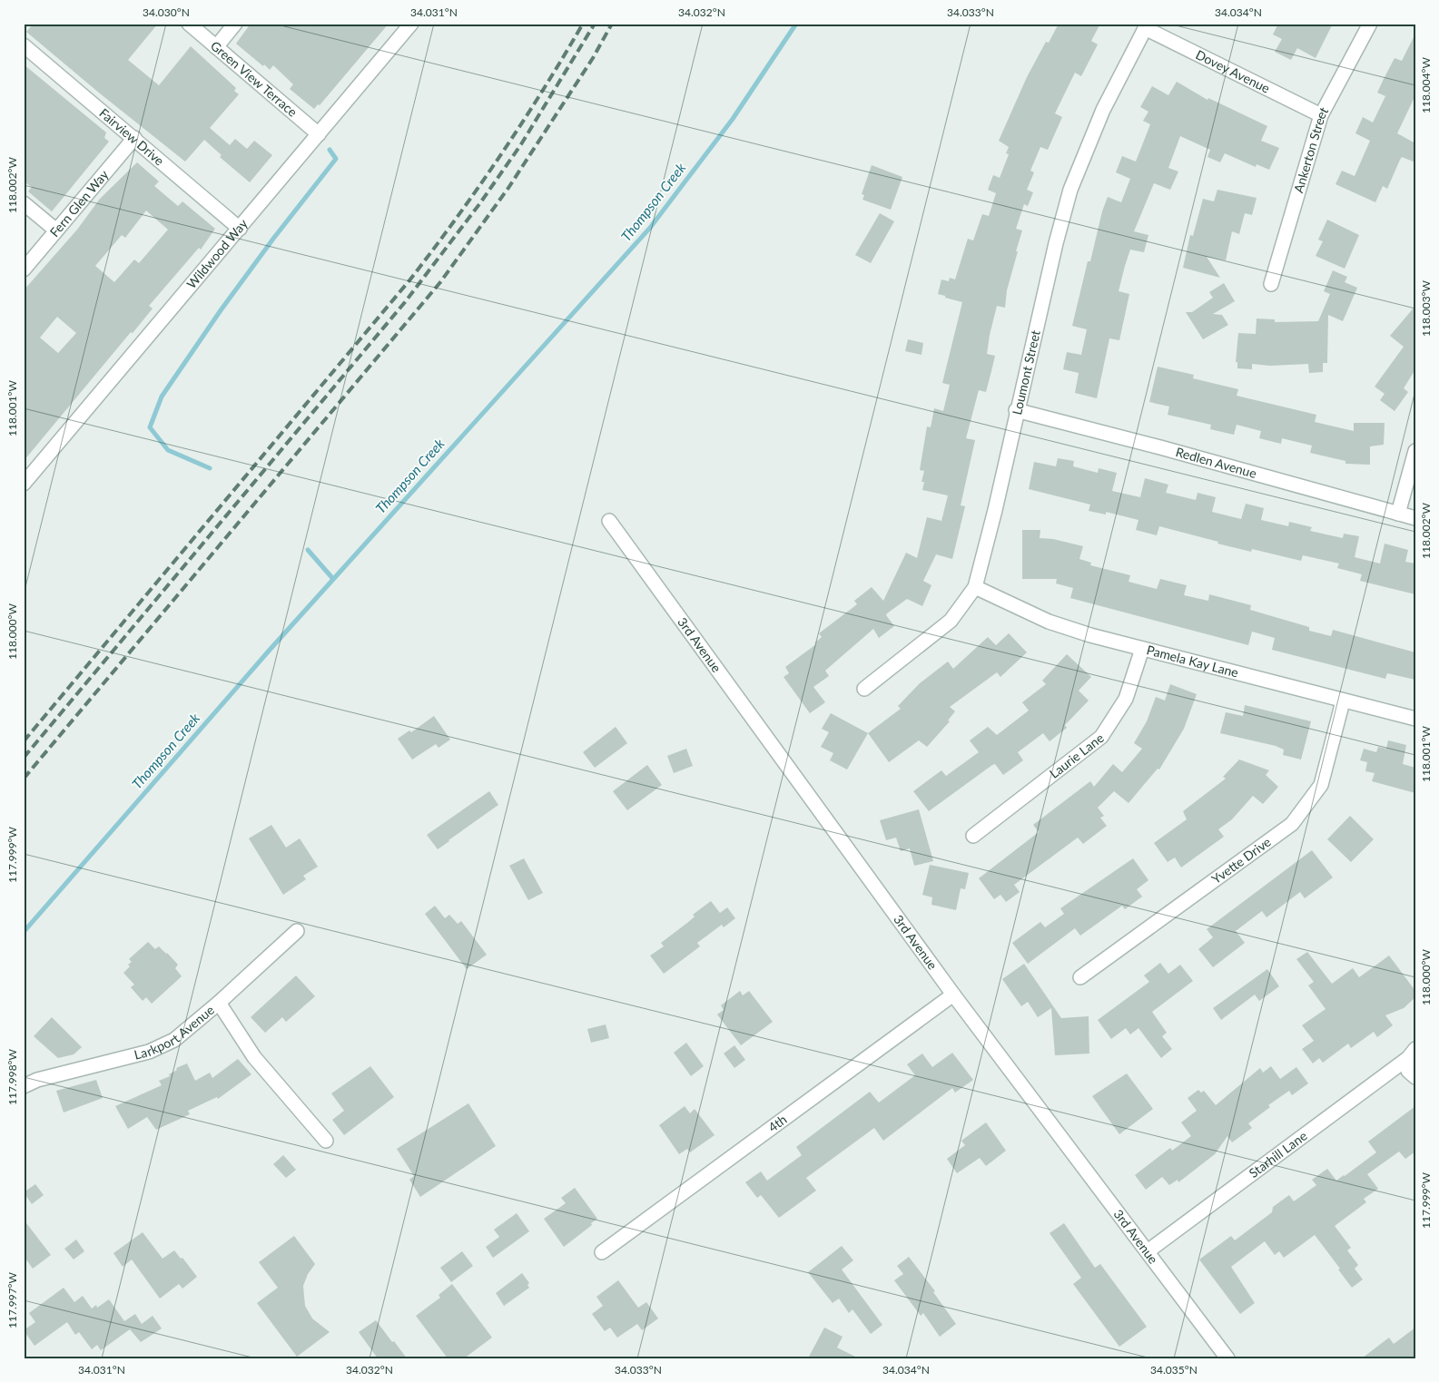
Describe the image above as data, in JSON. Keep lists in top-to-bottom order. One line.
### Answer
{"streets":{"street":["Dovey Avenue","Green View Terrace","Fairview Drive","Ankerton Street","Fern Glen Way","Wildwood Way","Loumont Street","Redlen Avenue","3rd Avenue","Pamela Kay Lane","Laurie Lane","Yvette Drive","Larkport Avenue","4th","Starhill Lane"]},"crossings":[["Dovey Avenue","Ankerton Street"],["Dovey Avenue","Loumont Street"],["Green View Terrace","Wildwood Way"],["Fairview Drive","Fern Glen Way"],["Fairview Drive","Wildwood Way"],["Loumont Street","Redlen Avenue"],["Loumont Street","Pamela Kay Lane"],["3rd Avenue","4th"],["3rd Avenue","Starhill Lane"],["Pamela Kay Lane","Laurie Lane"],["Pamela Kay Lane","Yvette Drive"]],"water":["Thompson Creek"],"coordinates":["34.030°N","34.031°N","34.032°N","34.033°N","34.034°N","118.004°W","118.002°W","118.003°W","118.001°W","118.000°W","117.999°W","117.998°W","117.997°W","34.035°N"]}
